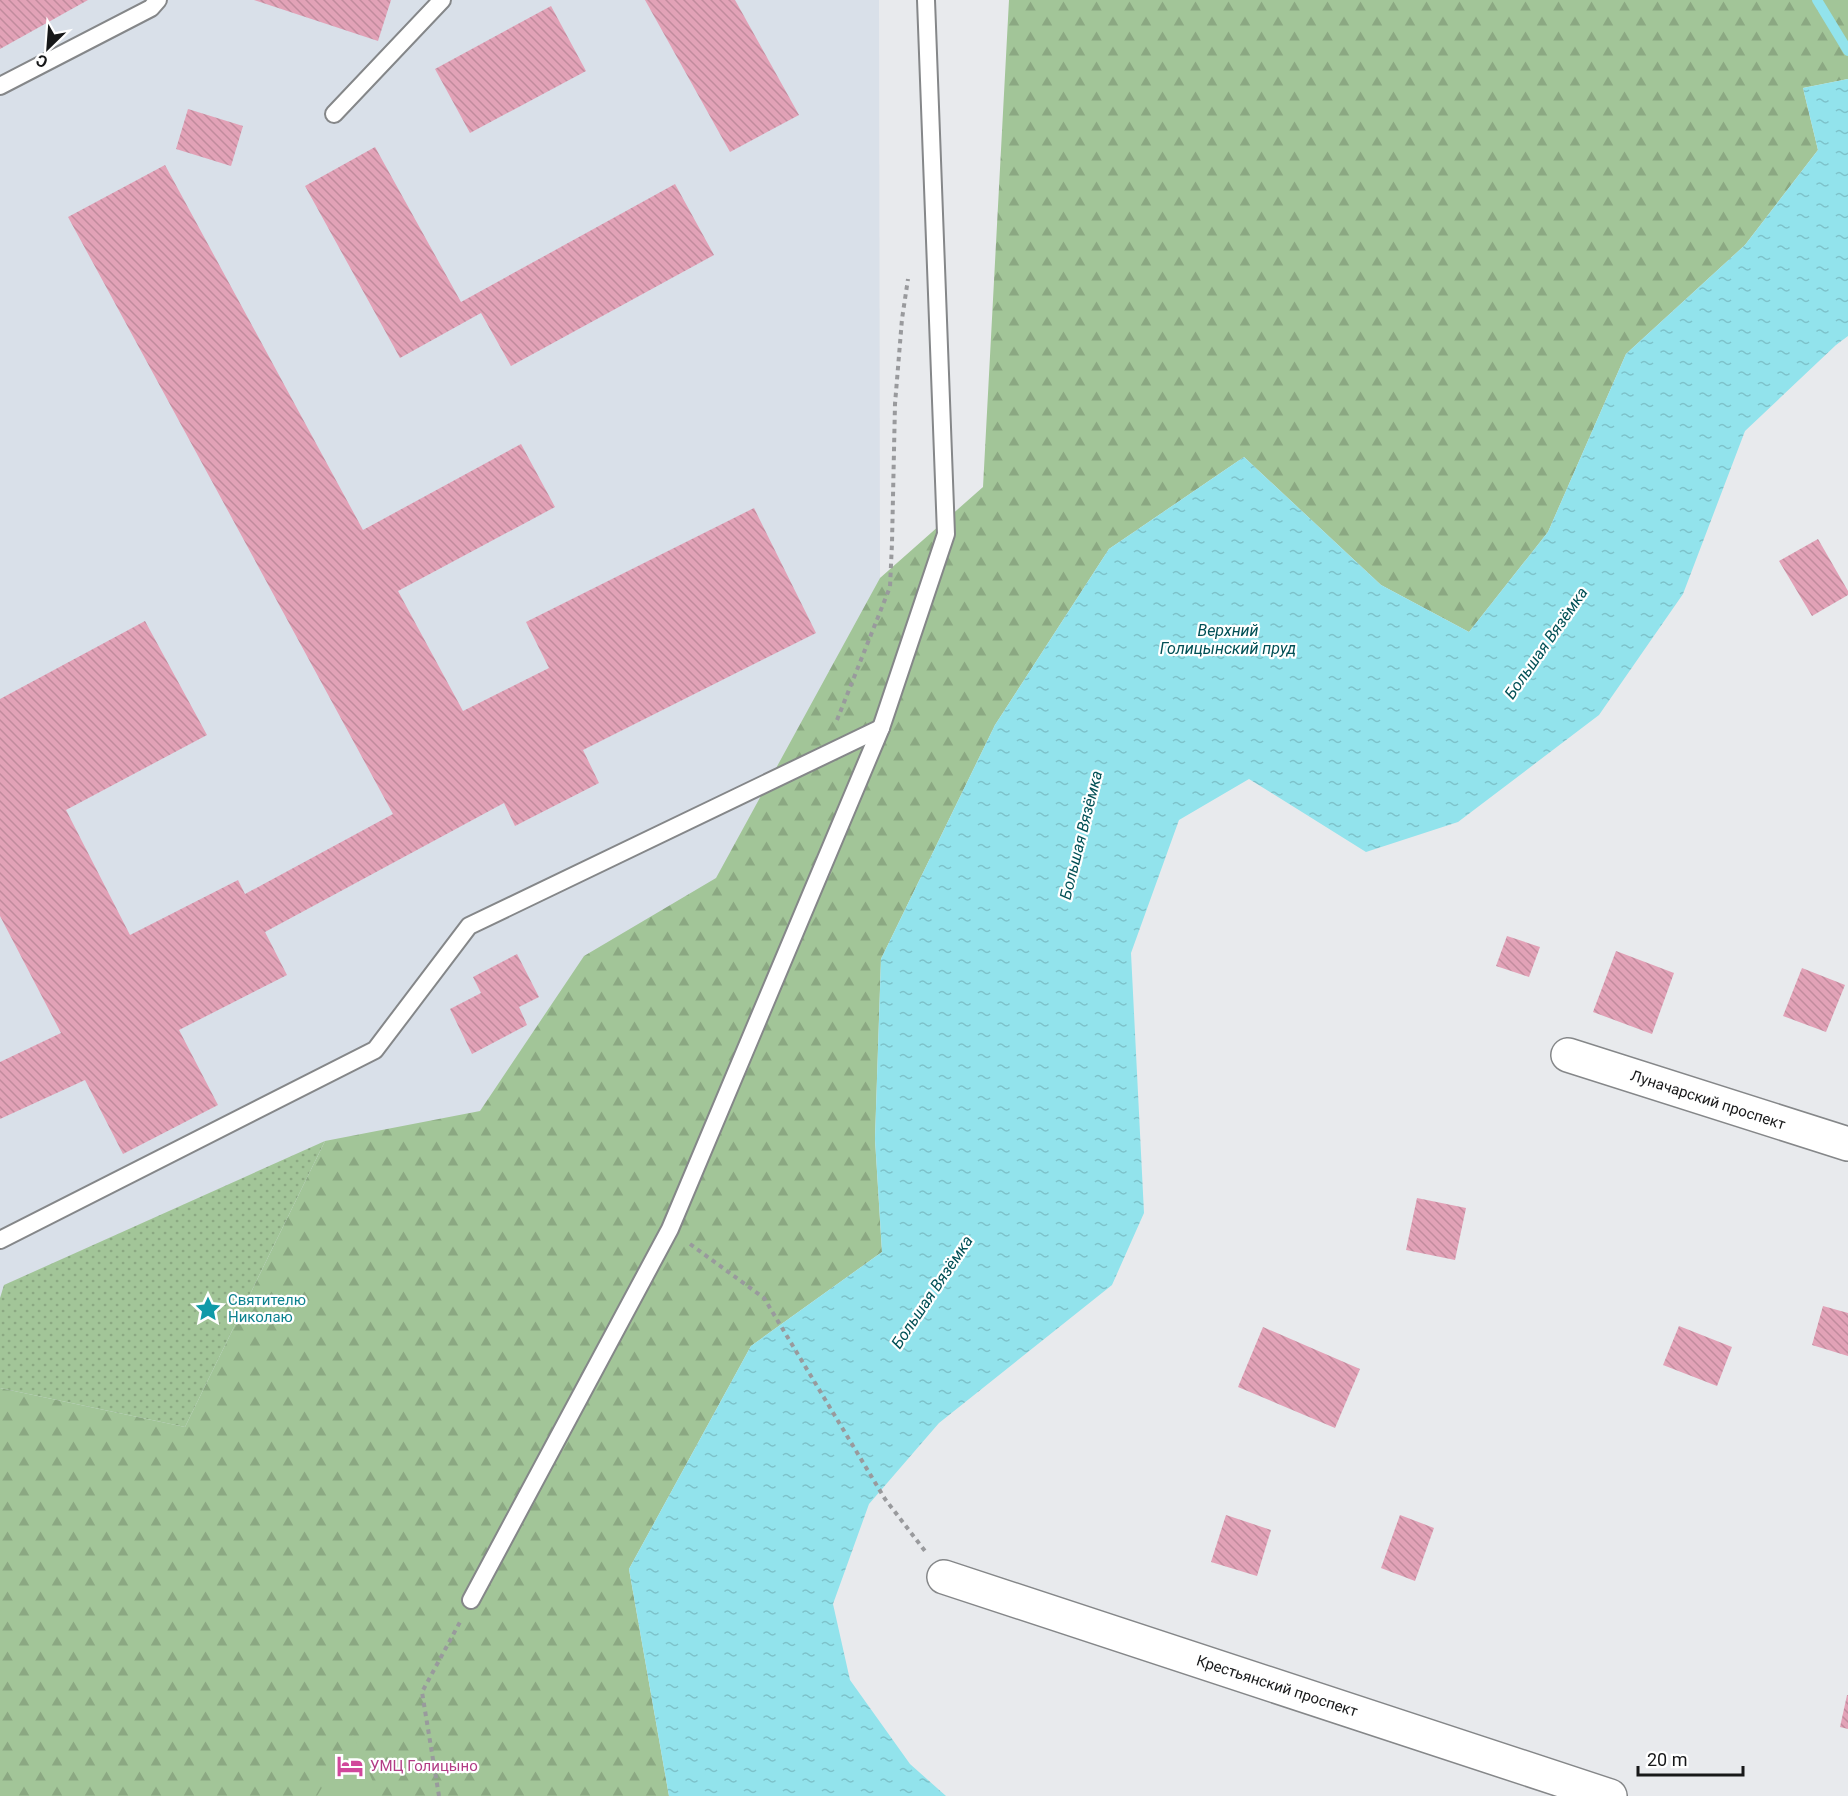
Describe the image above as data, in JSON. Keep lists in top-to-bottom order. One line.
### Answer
{"streets":{"street":["Луначарский проспект","Крестьянский проспект"]},"water":["Верхний Голицынский пруд","Большая Вязёмка"],"places":{"place":["Святителю Николаю"],"hotel":["УМЦ Голицыно"]},"scale_bar":"20 m","north":"bottom left"}
